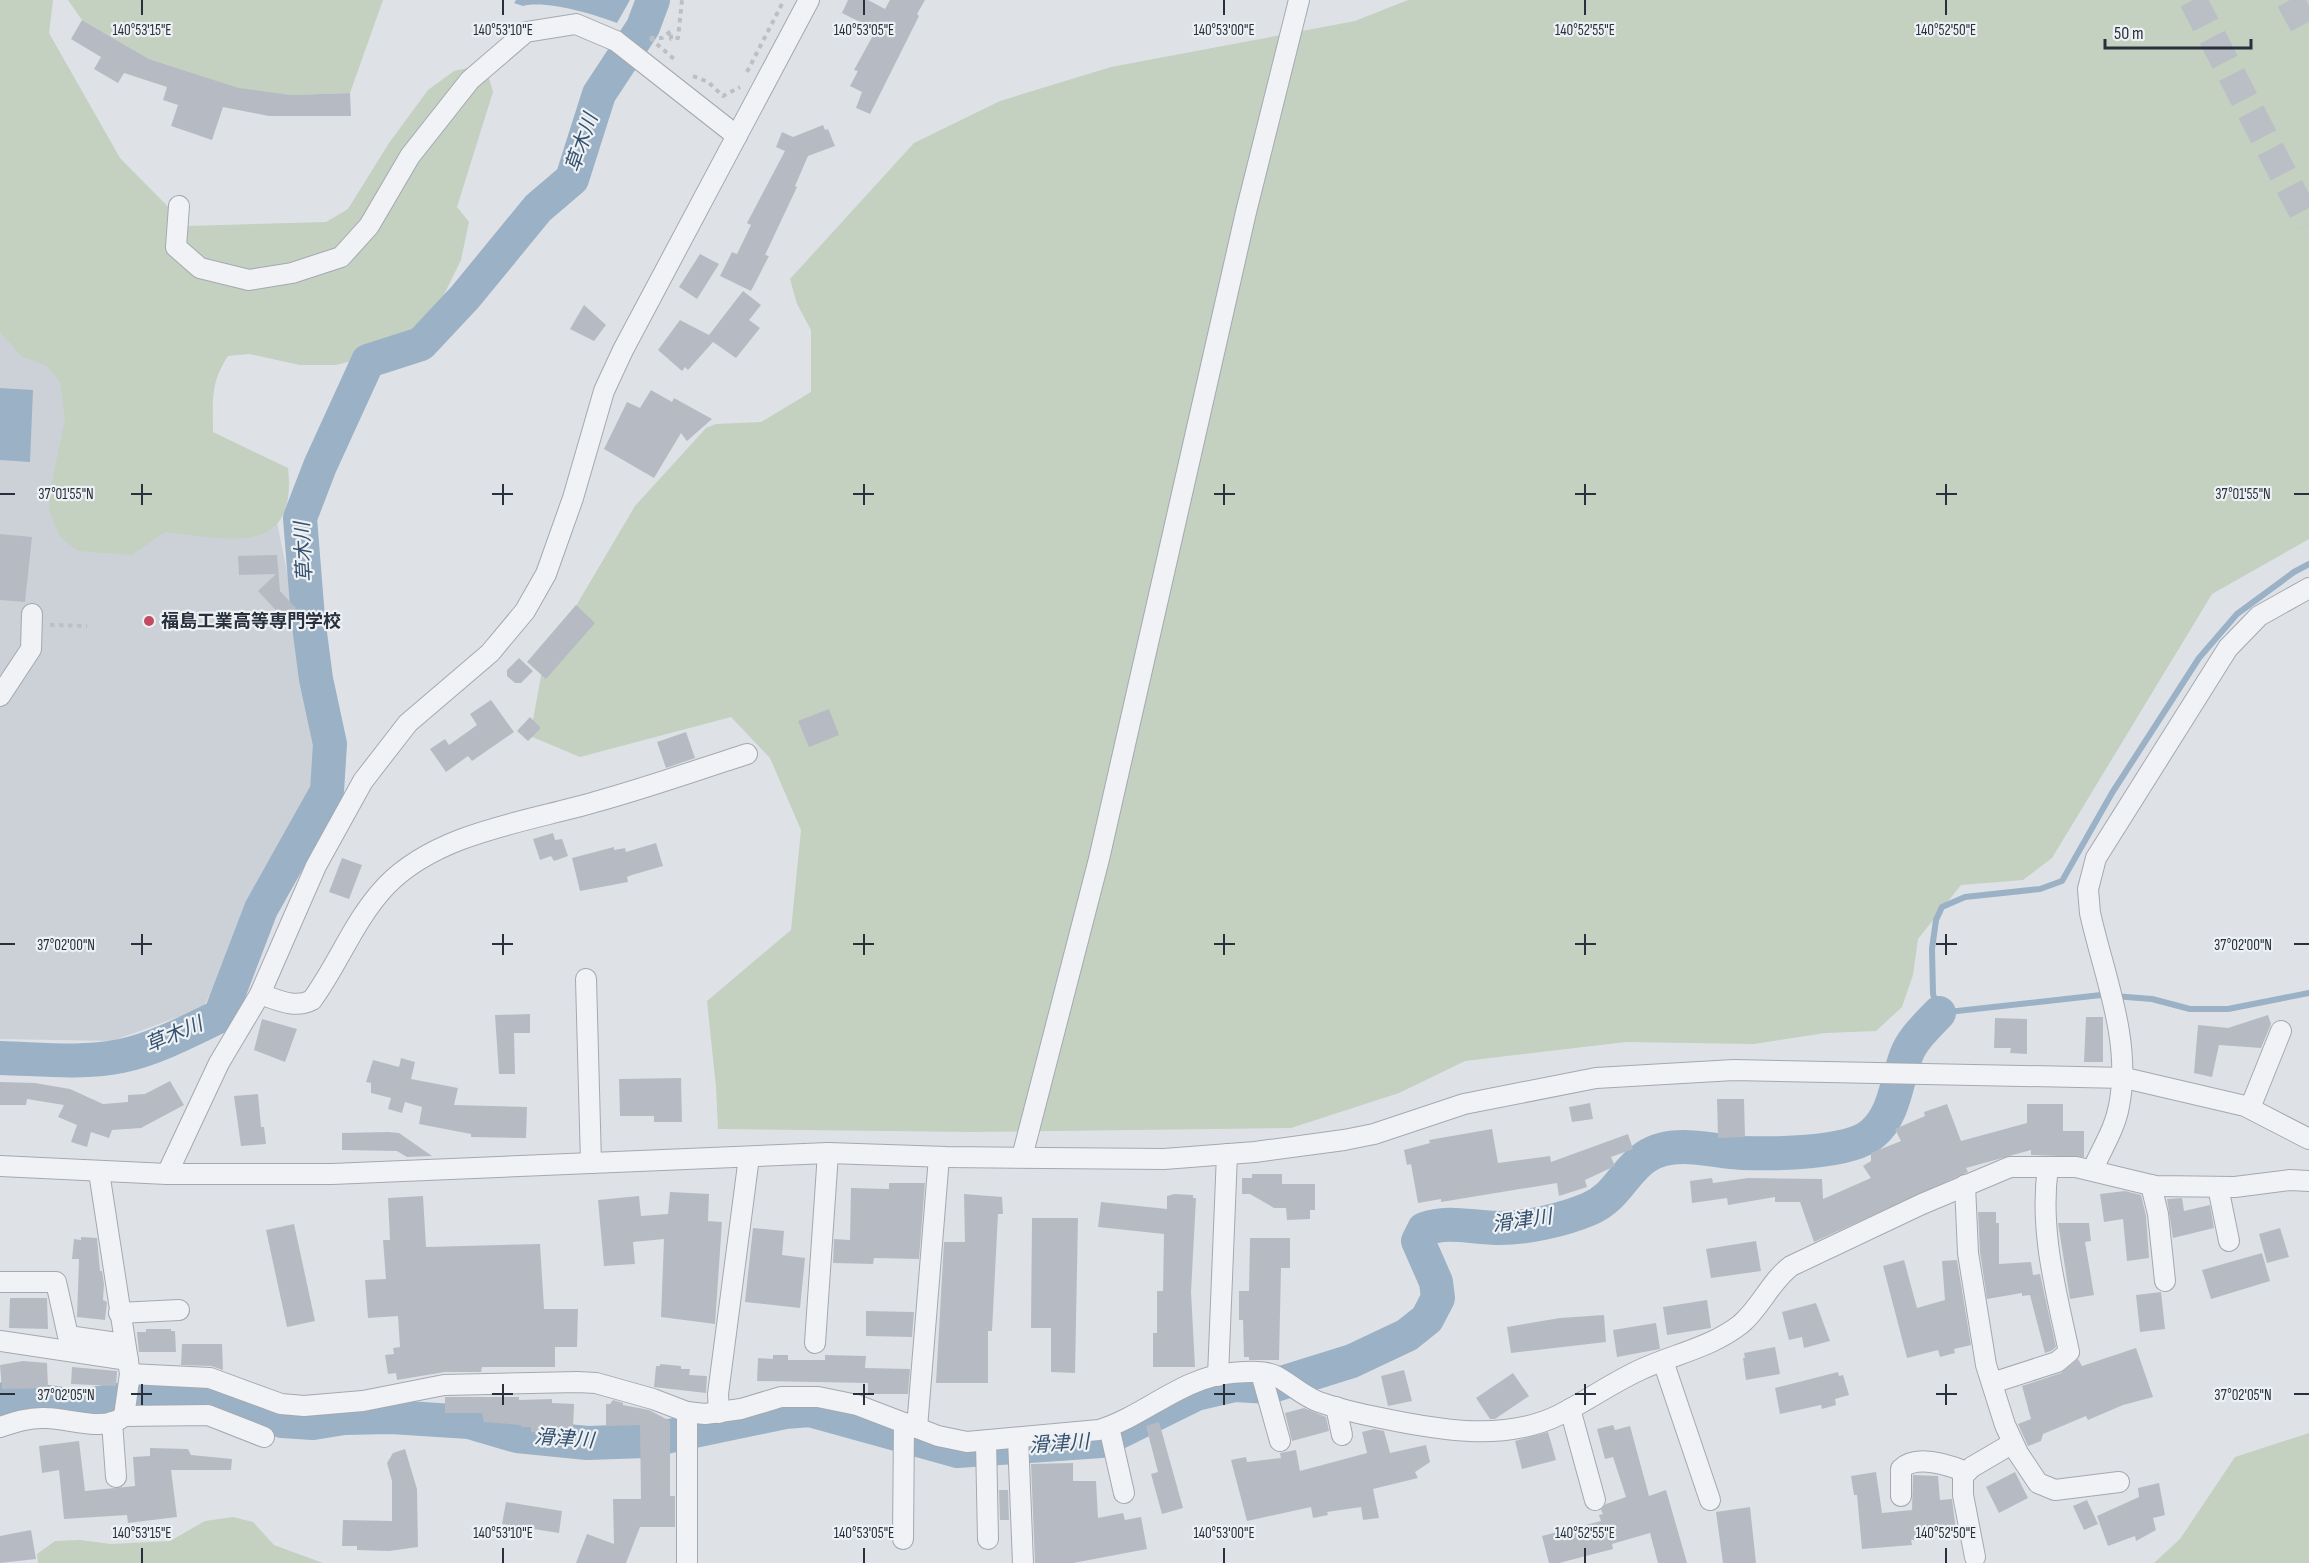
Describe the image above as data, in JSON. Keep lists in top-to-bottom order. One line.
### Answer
{"water":["草木川","滑津川"],"places":["福島工業高等専門学校"],"scale_bar":"50 m","coordinates":["140°53'15\"E","140°53'10\"E","140°53'05\"E","140°53'00\"E","140°52'55\"E","140°52'50\"E","37°01'55\"N","37°02'00\"N","37°02'05\"N"]}
